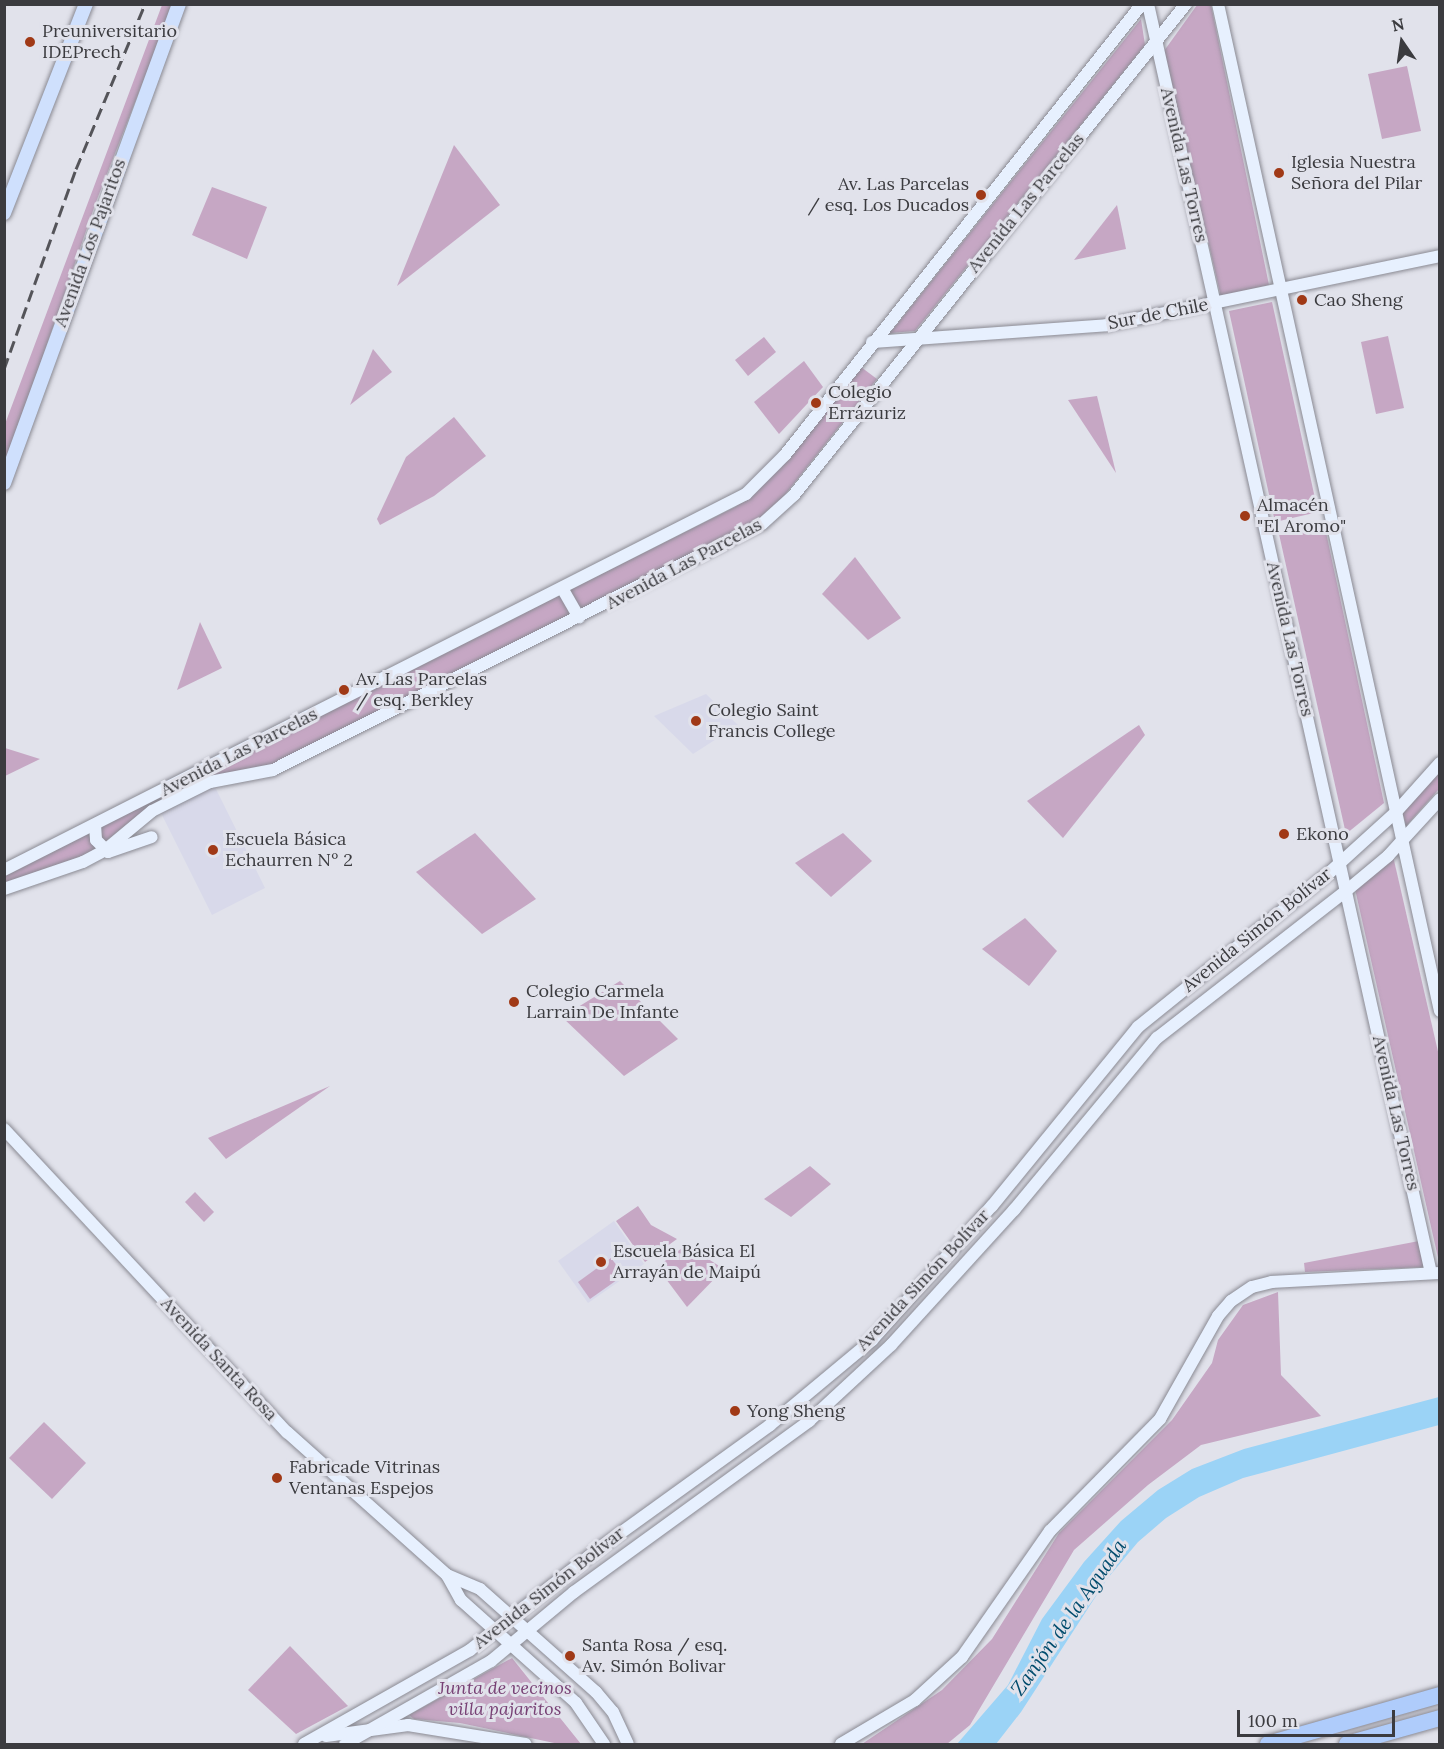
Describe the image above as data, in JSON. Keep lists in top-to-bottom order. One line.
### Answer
{"streets":{"main road":["Avenida Los Pajaritos"],"street":["Avenida Las Torres","Avenida Las Parcelas","Sur de Chile","Avenida Simón Bolívar","Avenida Santa Rosa"]},"crossings":[["Avenida Las Torres","Avenida Las Parcelas"],["Avenida Las Torres","Sur de Chile"],["Avenida Las Torres","Avenida Simón Bolívar"],["Avenida Las Parcelas","Sur de Chile"],["Avenida Simón Bolívar","Avenida Santa Rosa"]],"water":["Zanjón de la Aguada"],"parks":["Junta de vecinos villa pajaritos"],"places":["Preuniversitario IDEPrech","Iglesia Nuestra Señora del Pilar","Av. Las Parcelas / esq. Los Ducados","Cao Sheng","Colegio Errázuriz","Almacén \"El Aromo\"","Av. Las Parcelas / esq. Berkley","Colegio Saint Francis College","Ekono","Escuela Básica Echaurren Nº 2","Colegio Carmela Larrain De Infante","Escuela Básica El Arrayán de Maipú","Yong Sheng","Fabricade Vitrinas Ventanas Espejos","Santa Rosa / esq. Av. Simón Bolivar"],"scale_bar":"100 m","north":"top"}
